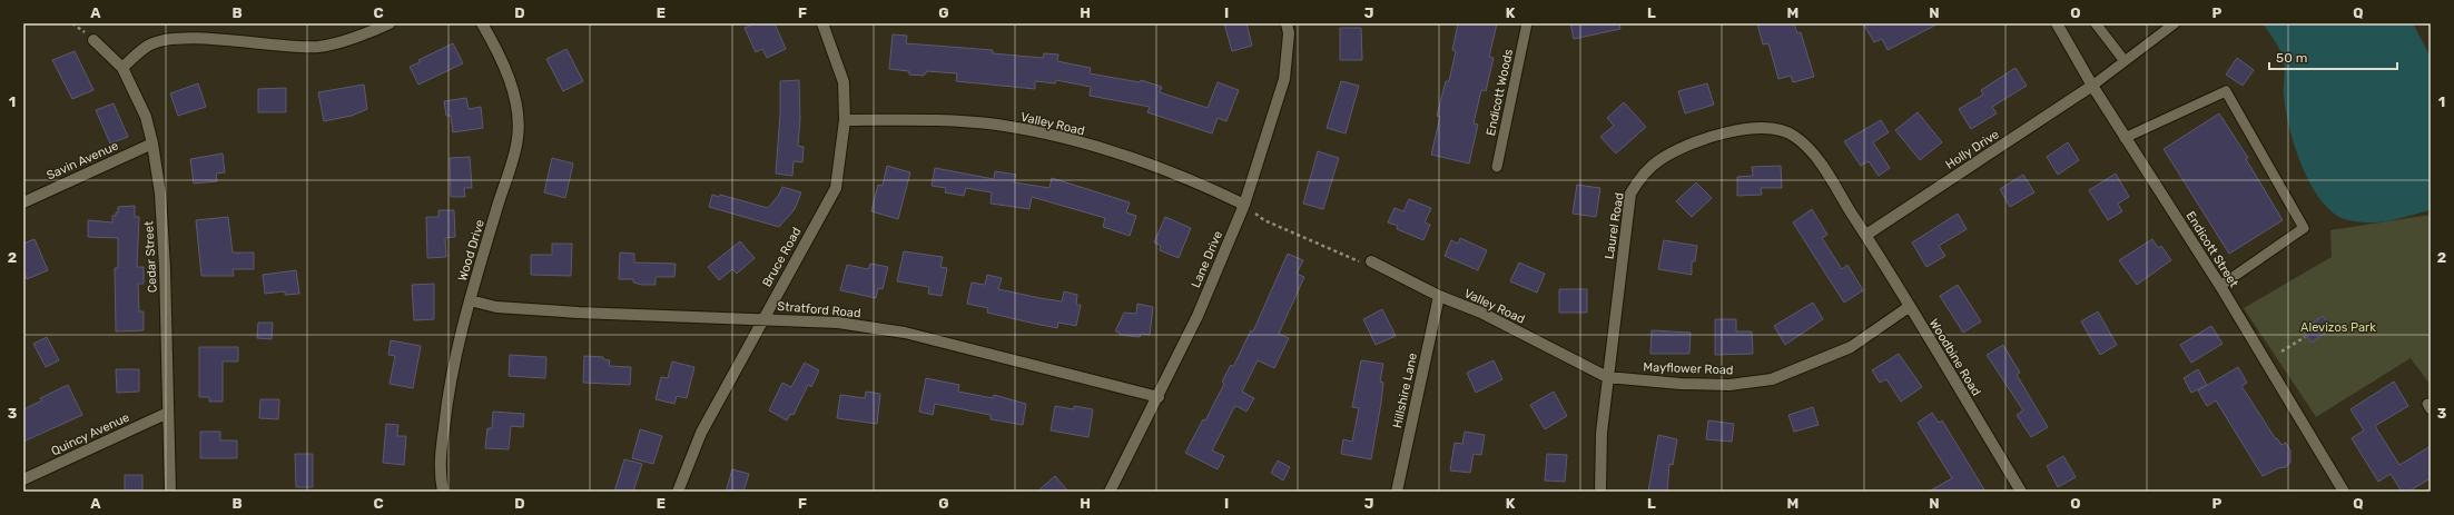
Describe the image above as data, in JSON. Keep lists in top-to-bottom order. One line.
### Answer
{"streets":{"street":["Valley Road","Holly Drive","Savin Avenue","Laurel Road","Endicott Street","Wood Drive","Cedar Street","Bruce Road","Lane Drive","Stratford Road","Woodbine Road","Mayflower Road","Hillshire Lane","Quincy Avenue"],"lane":["Endicott Woods"]},"crossings":[["Valley Road","Laurel Road"],["Valley Road","Bruce Road"],["Valley Road","Lane Drive"],["Valley Road","Mayflower Road"],["Valley Road","Hillshire Lane"],["Holly Drive","Laurel Road"],["Holly Drive","Endicott Street"],["Holly Drive","Woodbine Road"],["Savin Avenue","Cedar Street"],["Laurel Road","Woodbine Road"],["Laurel Road","Mayflower Road"],["Wood Drive","Stratford Road"],["Cedar Street","Quincy Avenue"],["Bruce Road","Stratford Road"],["Lane Drive","Stratford Road"],["Woodbine Road","Mayflower Road"]],"parks":["Alevizos Park"],"scale_bar":"50 m","grid":{"columns":["A","B","C","D","E","F","G","H","I","J","K","L","M","N","O","P","Q"],"rows":["1","2","3"]}}
